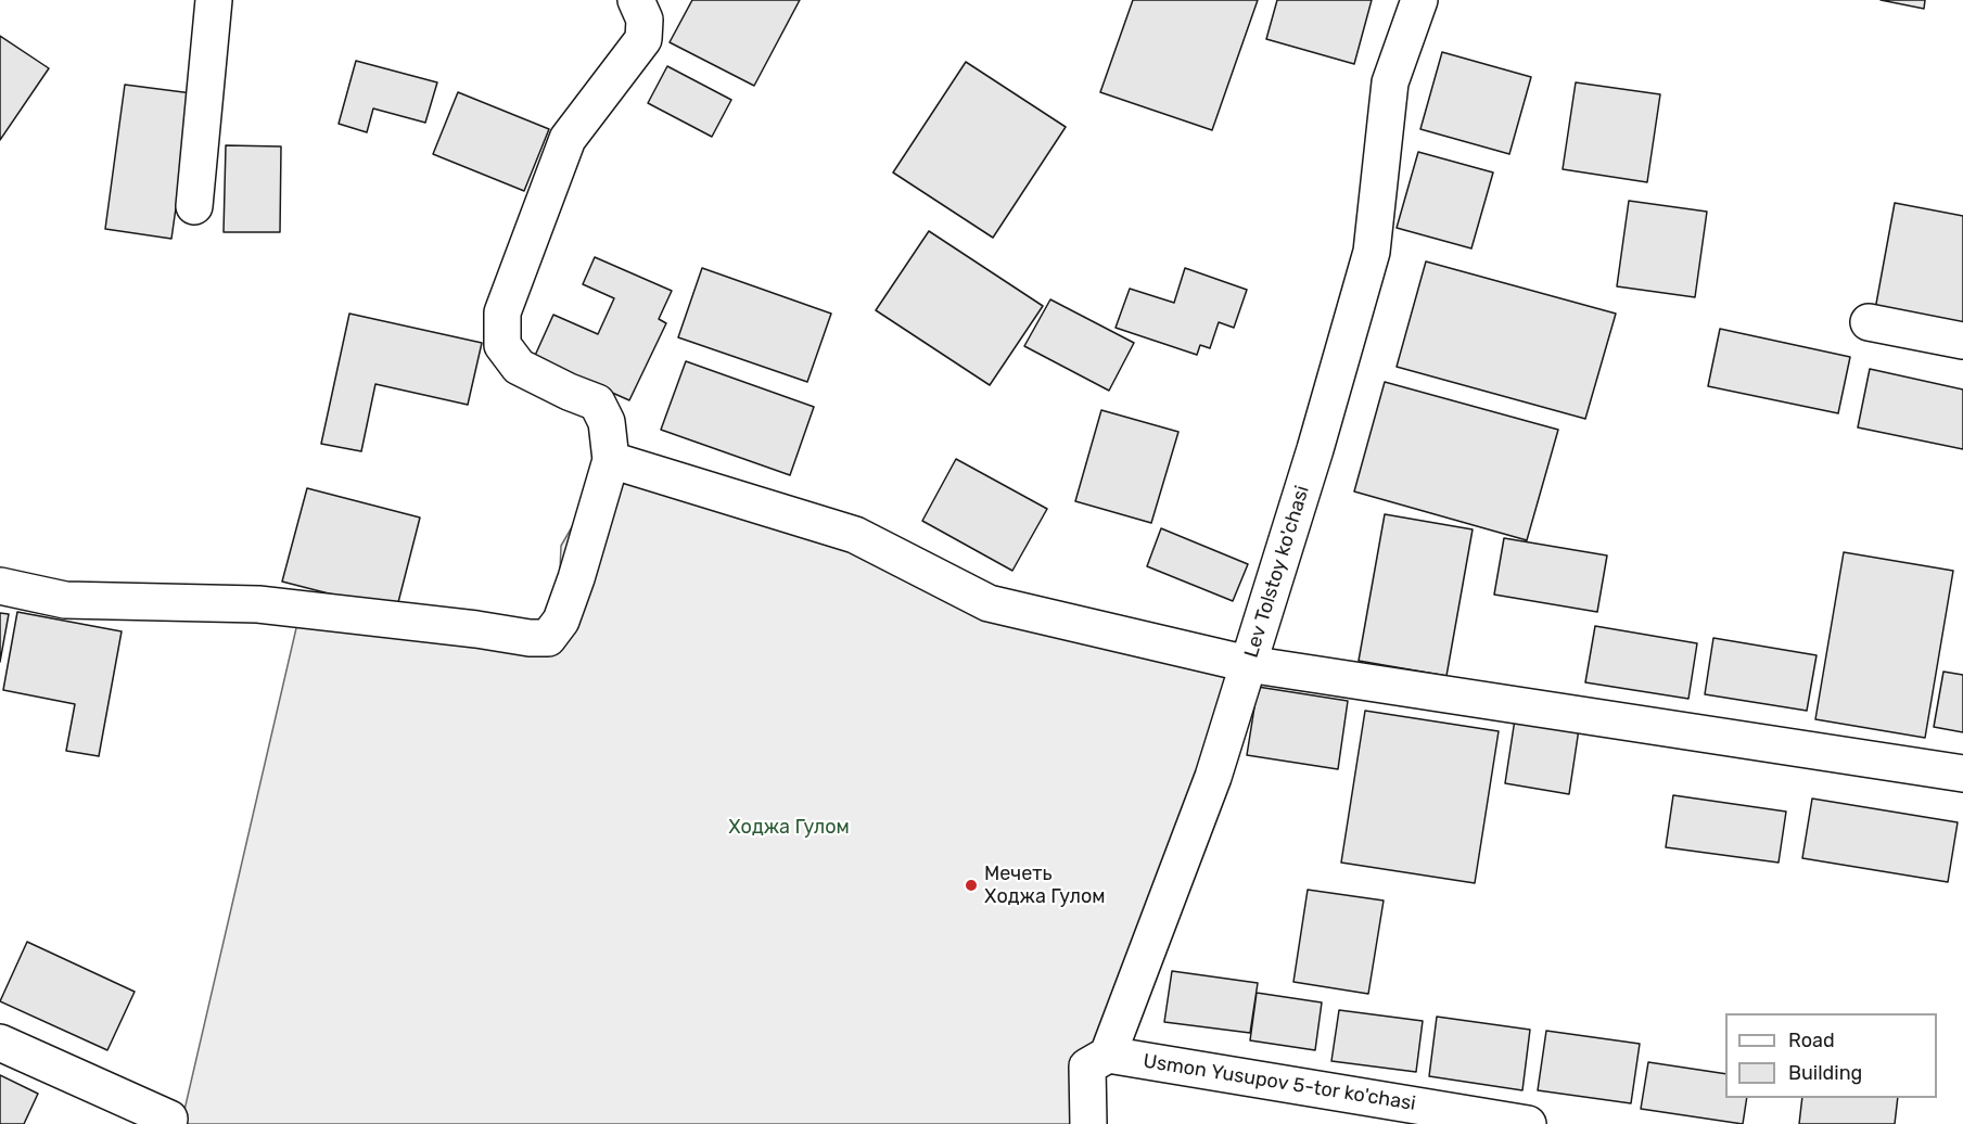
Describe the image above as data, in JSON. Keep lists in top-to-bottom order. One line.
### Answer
{"streets":{"street":["Lev Tolstoy ko'chasi","Usmon Yusupov 5-tor ko'chasi"]},"crossings":[["Lev Tolstoy ko'chasi","Usmon Yusupov 5-tor ko'chasi"]],"parks":["Ходжа Гулом"],"places":["Мечеть Ходжа Гулом"],"legend":["Road","Building"]}
